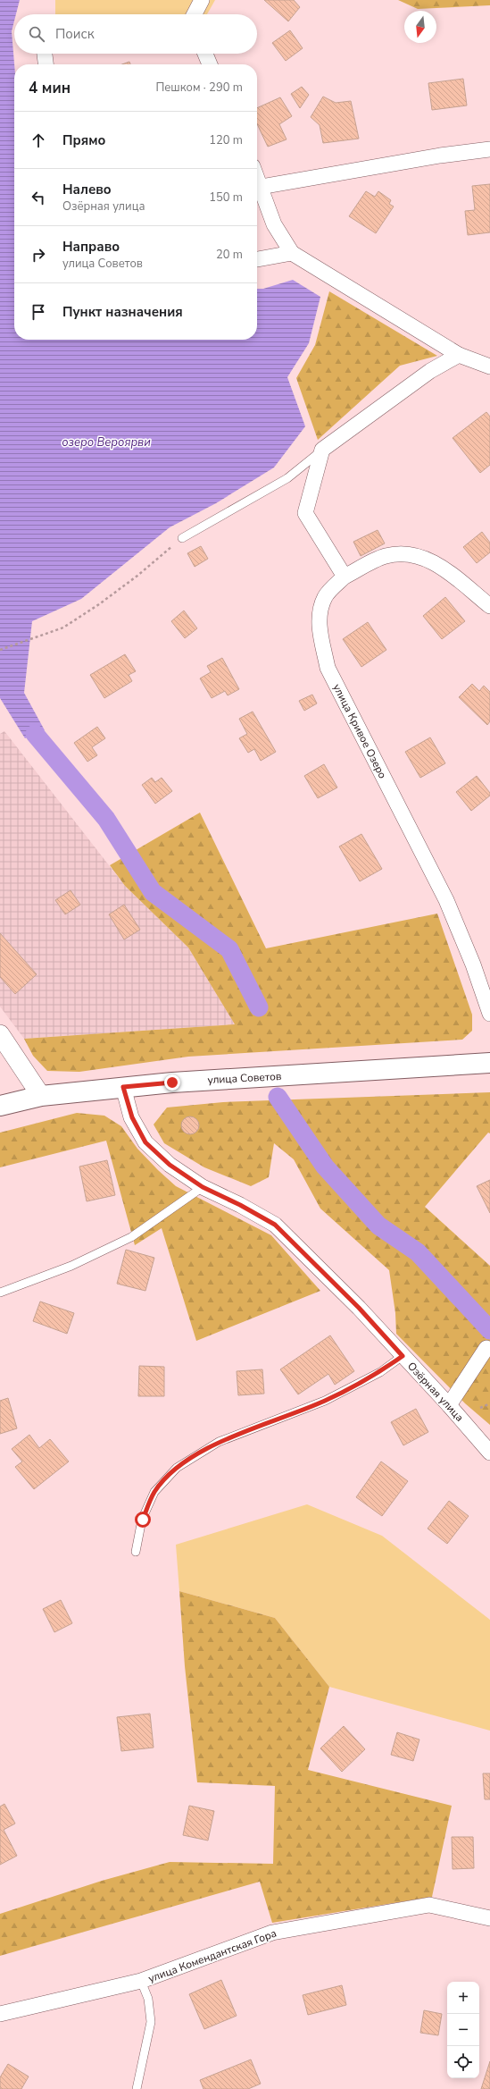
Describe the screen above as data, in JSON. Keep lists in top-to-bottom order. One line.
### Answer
{"streets":{"main road":["улица Советов"],"street":["улица Кривое Озеро","Озёрная улица","улица Комендантская Гора"]},"crossings":[["улица Советов","Озёрная улица"]],"water":["озеро Вероярви"],"north":"bottom","page":{"search":"Поиск","heading":["4 мин","Пешком · 290 m"],"list":[["Прямо","120 m"],["Налево","Озёрная улица","150 m"],["Направо","улица Советов","20 m"],"Пункт назначения"],"map_buttons":["+","−"]}}
